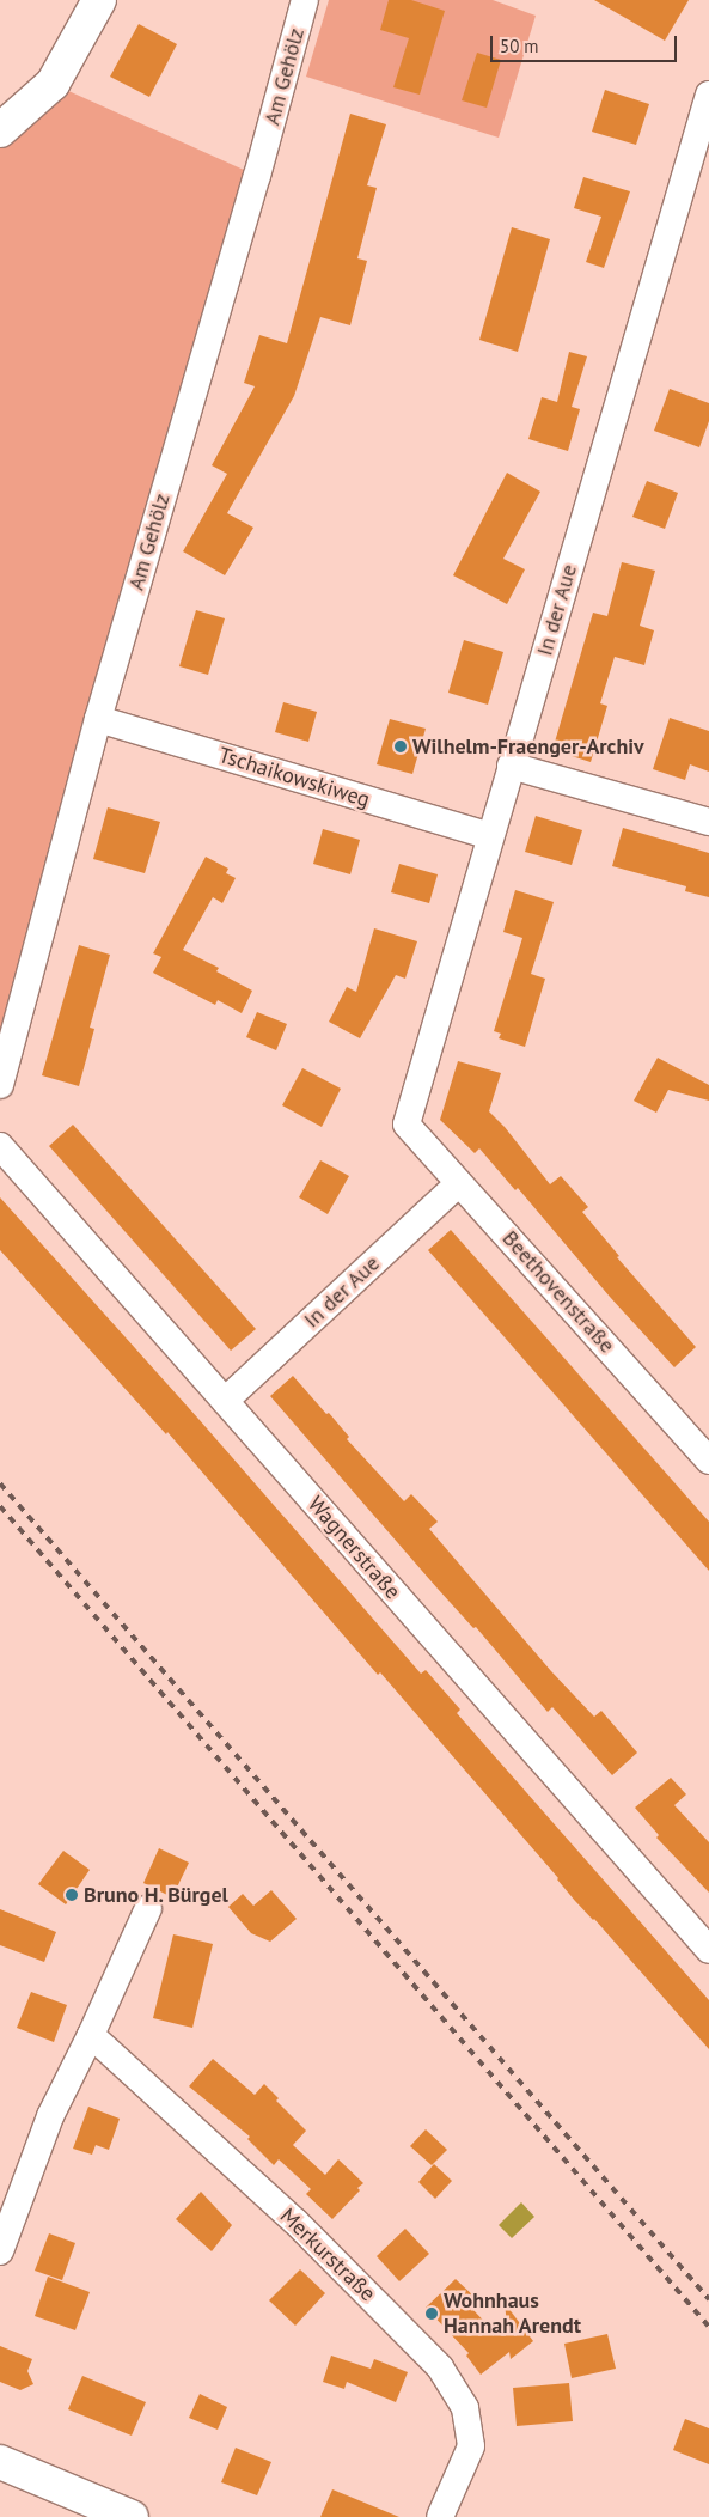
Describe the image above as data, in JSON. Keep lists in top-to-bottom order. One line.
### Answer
{"streets":{"street":["Am Gehölz","In der Aue","Tschaikowskiweg","Beethovenstraße","Wagnerstraße","Merkurstraße"]},"crossings":[["Am Gehölz","Tschaikowskiweg"],["In der Aue","Tschaikowskiweg"],["In der Aue","Beethovenstraße"],["In der Aue","Wagnerstraße"]],"places":["Wilhelm-Fraenger-Archiv","Bruno H. Bürgel","Wohnhaus Hannah Arendt"],"scale_bar":"50 m"}
